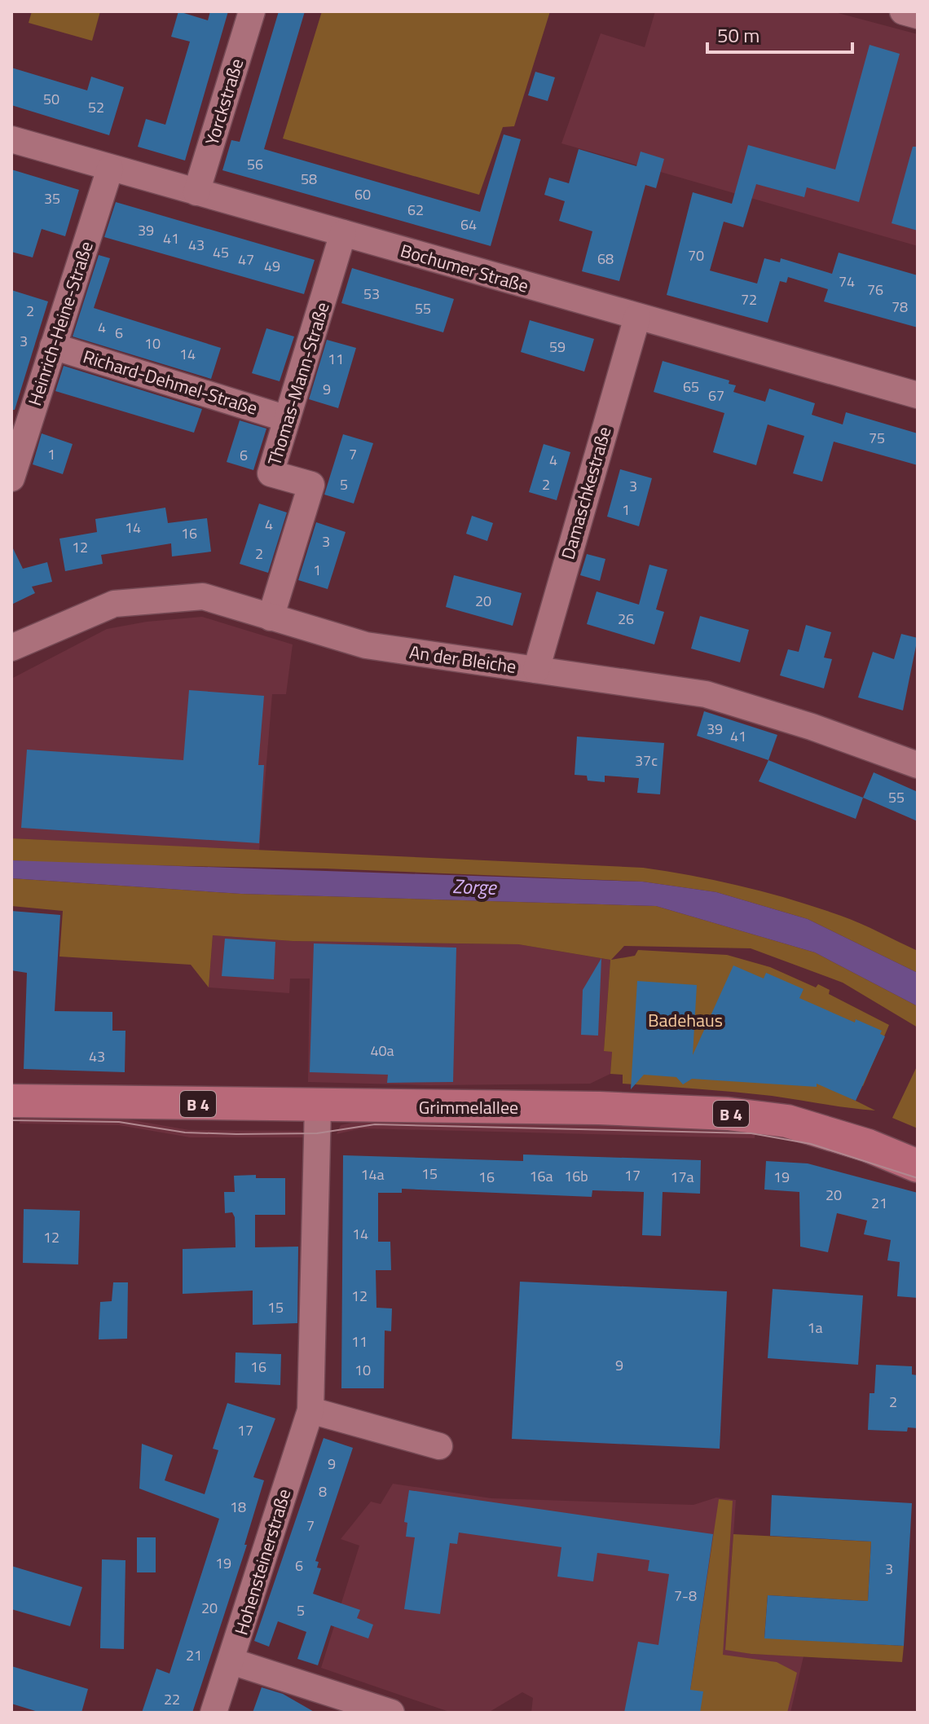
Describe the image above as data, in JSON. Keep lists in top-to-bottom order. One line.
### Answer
{"streets":{"main road":["B 4","Grimmelallee"],"street":["Yorckstraße","Bochumer Straße","Heinrich-Heine-Straße","Richard-Dehmel-Straße","Thomas-Mann-Straße","Damaschkestraße","An der Bleiche","Hohensteinerstraße"]},"crossings":[["Yorckstraße","Bochumer Straße"],["Bochumer Straße","Heinrich-Heine-Straße"],["Bochumer Straße","Thomas-Mann-Straße"],["Bochumer Straße","Damaschkestraße"],["Heinrich-Heine-Straße","Richard-Dehmel-Straße"],["Richard-Dehmel-Straße","Thomas-Mann-Straße"],["Thomas-Mann-Straße","An der Bleiche"],["Damaschkestraße","An der Bleiche"],["Grimmelallee","Hohensteinerstraße"]],"water":["Zorge"],"parks":["Badehaus"],"house_numbers":["50","52","56","58","60","35","62","64","39","41","43","45","70","68","47","49","74","76","53","72","78","55","2","4","6","3","10","59","14","11","65","9","67","75","1","7","6","4","5","2","3","1","4","14","16","3","12","2","1","20","26","39","41","37c","55","40a","43","15","14a","17","16a","16b","16","17a","19","20","21","14","12","12","15","1a","11","9","16","10","2","17","9","8","18","7","19","6","3","7-8","20","5","21","22"],"scale_bar":"50 m"}
